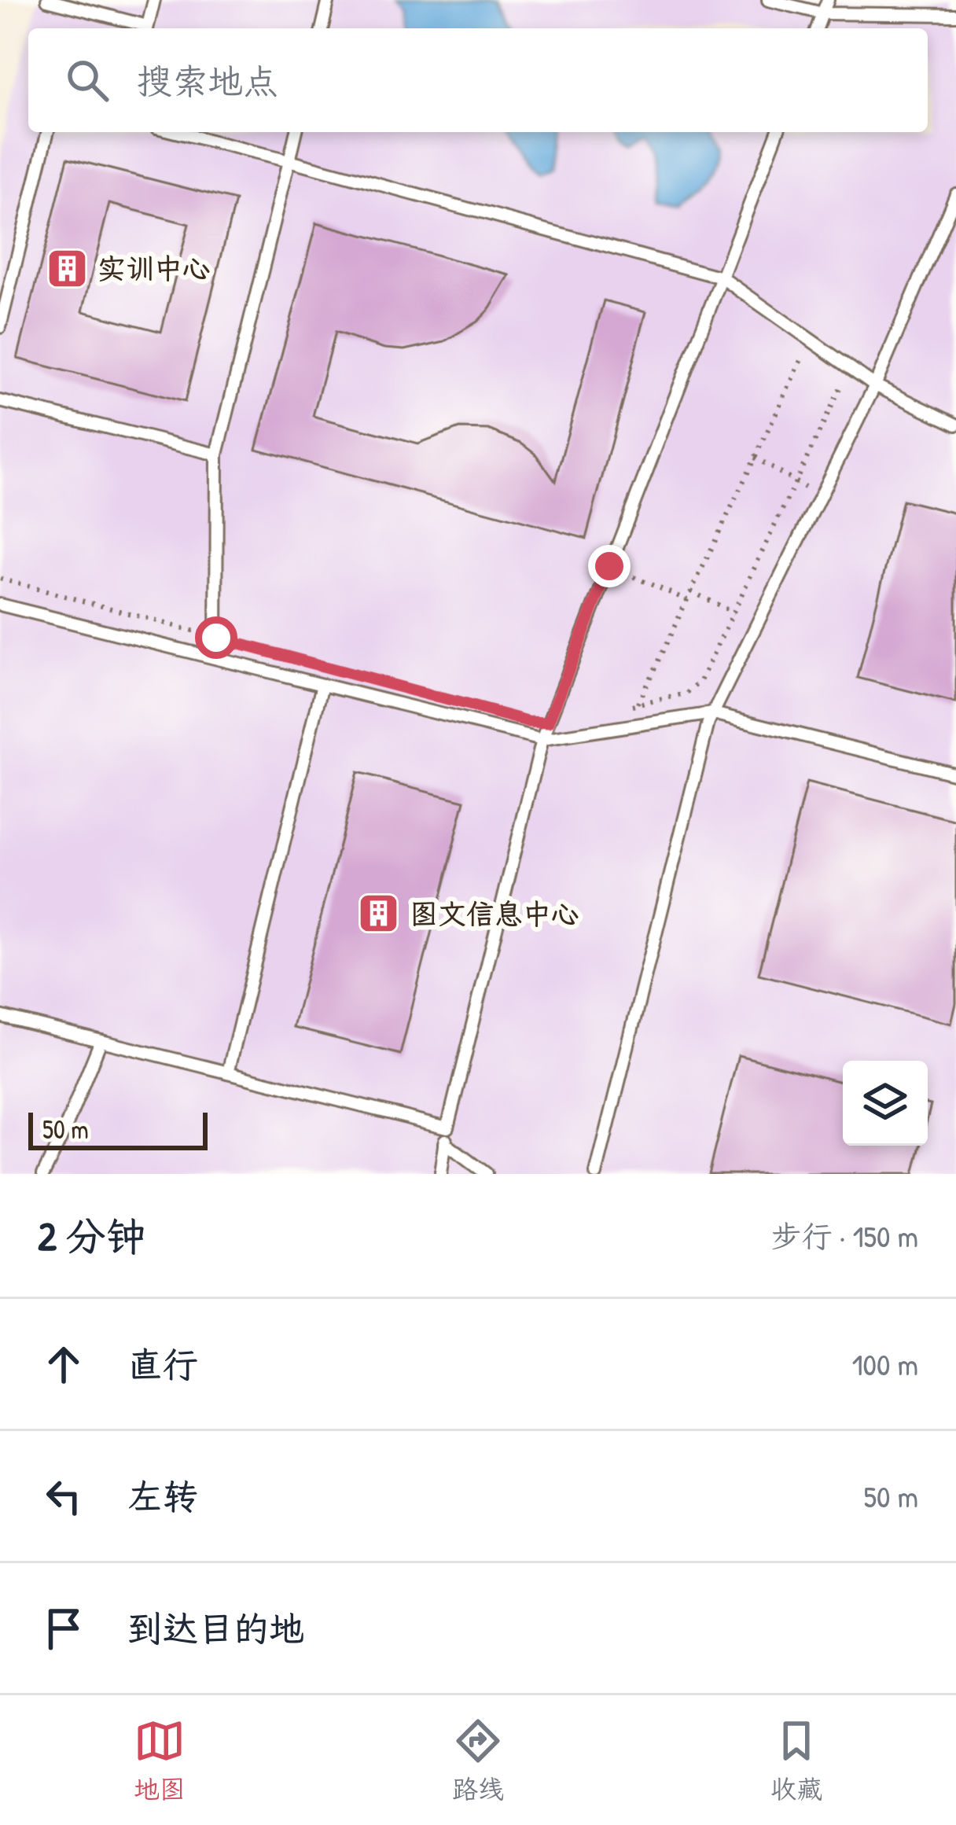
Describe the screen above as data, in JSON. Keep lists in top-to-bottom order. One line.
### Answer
{"places":{"building":["实训中心","图文信息中心"]},"scale_bar":"50 m","page":{"search":"搜索地点","scale":"50 m","heading":["2 分钟","步行 · 150 m"],"list":[["直行","100 m"],["左转","50 m"],"到达目的地"],"nav":["地图","路线","收藏"]}}
